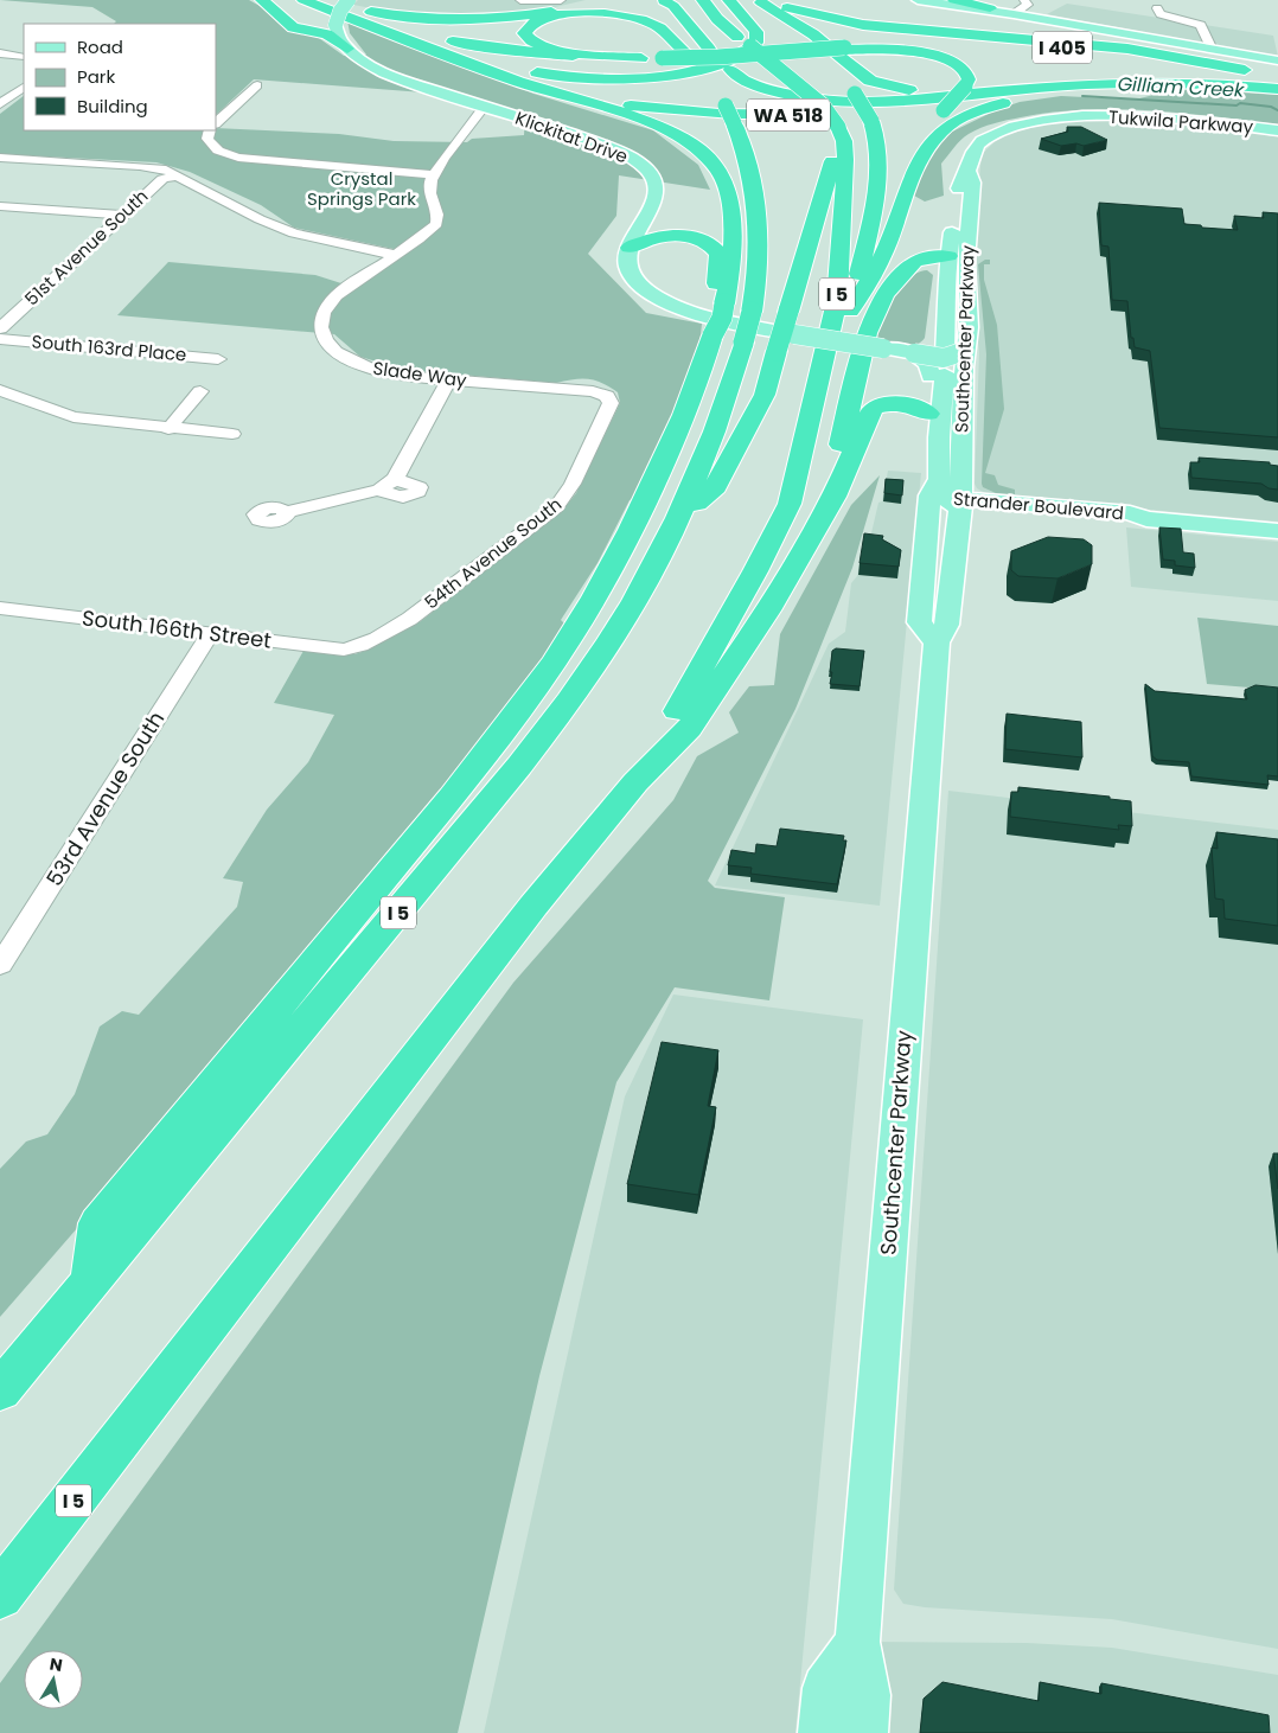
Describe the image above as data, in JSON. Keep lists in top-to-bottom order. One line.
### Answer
{"streets":{"highway":["I 405","WA 518","I 5"],"main road":["Tukwila Parkway","Klickitat Drive","Southcenter Parkway","Strander Boulevard"],"street":["51st Avenue South","South 163rd Place","Slade Way","54th Avenue South","South 166th Street","53rd Avenue South"]},"crossings":[["I 405","WA 518"],["Tukwila Parkway","Southcenter Parkway"],["Southcenter Parkway","Strander Boulevard"],["Slade Way","54th Avenue South"],["54th Avenue South","South 166th Street"],["South 166th Street","53rd Avenue South"]],"water":["Gilliam Creek"],"parks":["Crystal Springs Park"],"legend":["Road","Park","Building"],"north":"top"}
